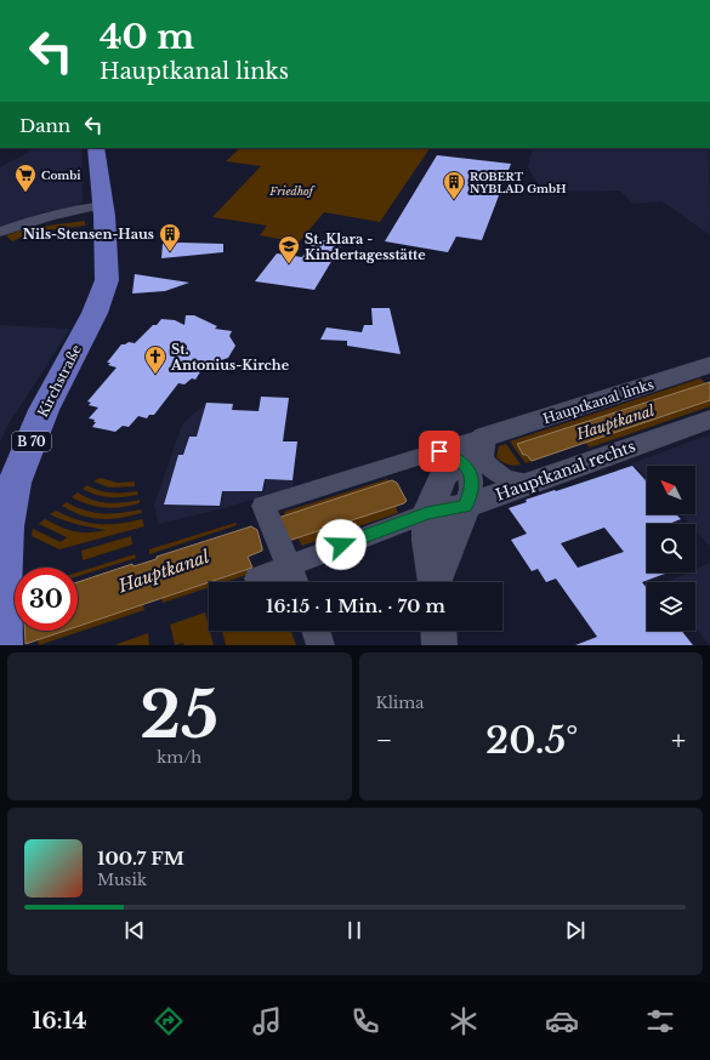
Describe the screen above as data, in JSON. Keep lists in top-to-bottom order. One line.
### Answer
{"streets":{"main road":["Kirchstraße","B 70"],"street":["Hauptkanal links","Hauptkanal rechts"]},"crossings":[["Hauptkanal links","Hauptkanal rechts"]],"water":["Hauptkanal"],"parks":["Friedhof"],"places":{"supermarket":["Combi"],"building":["ROBERT NYBLAD GmbH","Nils-Stensen-Haus"],"school or university":["St. Klara - Kindertagesstätte"],"church":["St. Antonius-Kirche"]},"north":"top left","page":{"turn":["40 m","Hauptkanal links"],"then":"Dann","limit":"30","trip":"16:15 · 1 Min. · 70 m","tile":[["25","km/h"],"Klima"],"heat":["−","20.5°","+"],"song":["100.7 FM","Musik"],"tabs":"16:14"}}
